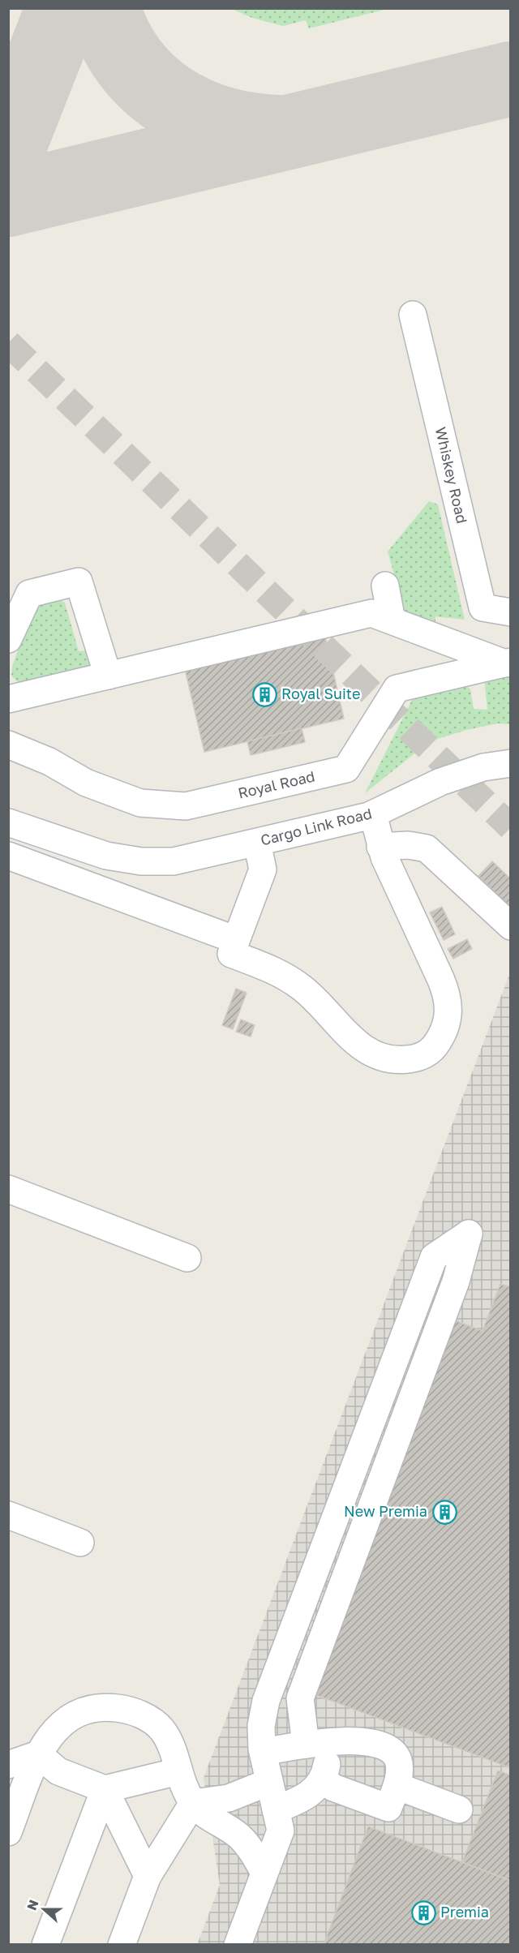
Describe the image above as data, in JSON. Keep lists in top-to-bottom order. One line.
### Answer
{"streets":{"lane":["Whiskey Road","Royal Road","Cargo Link Road"]},"places":{"building":["Royal Suite","New Premia","Premia"]},"north":"left"}
